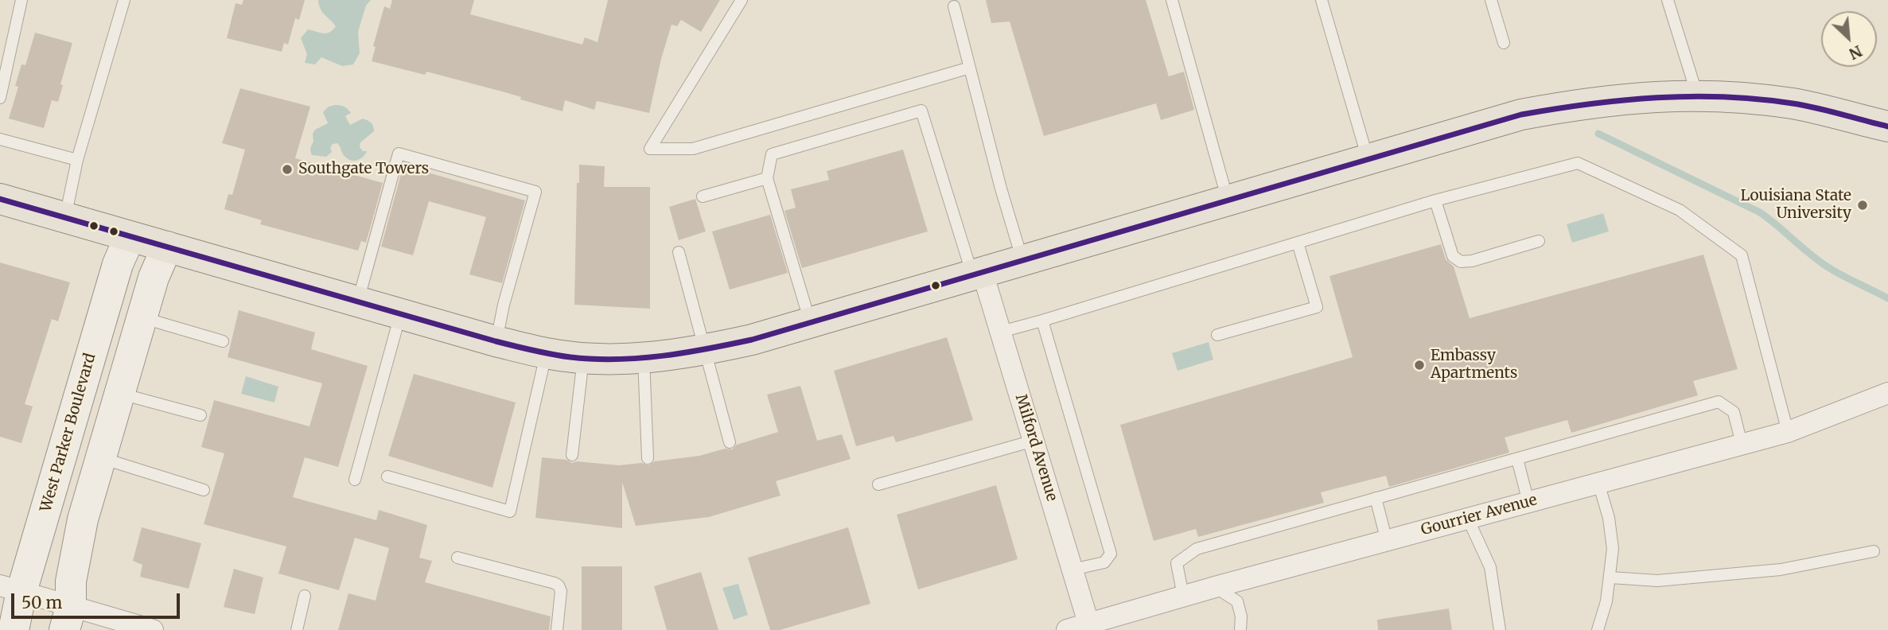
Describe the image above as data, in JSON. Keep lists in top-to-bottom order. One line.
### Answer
{"streets":{"street":["West Parker Boulevard","Milford Avenue","Gourrier Avenue"]},"crossings":[["Milford Avenue","Gourrier Avenue"]],"places":["Southgate Towers","Louisiana State University","Embassy Apartments"],"scale_bar":"50 m","north":"bottom right"}
